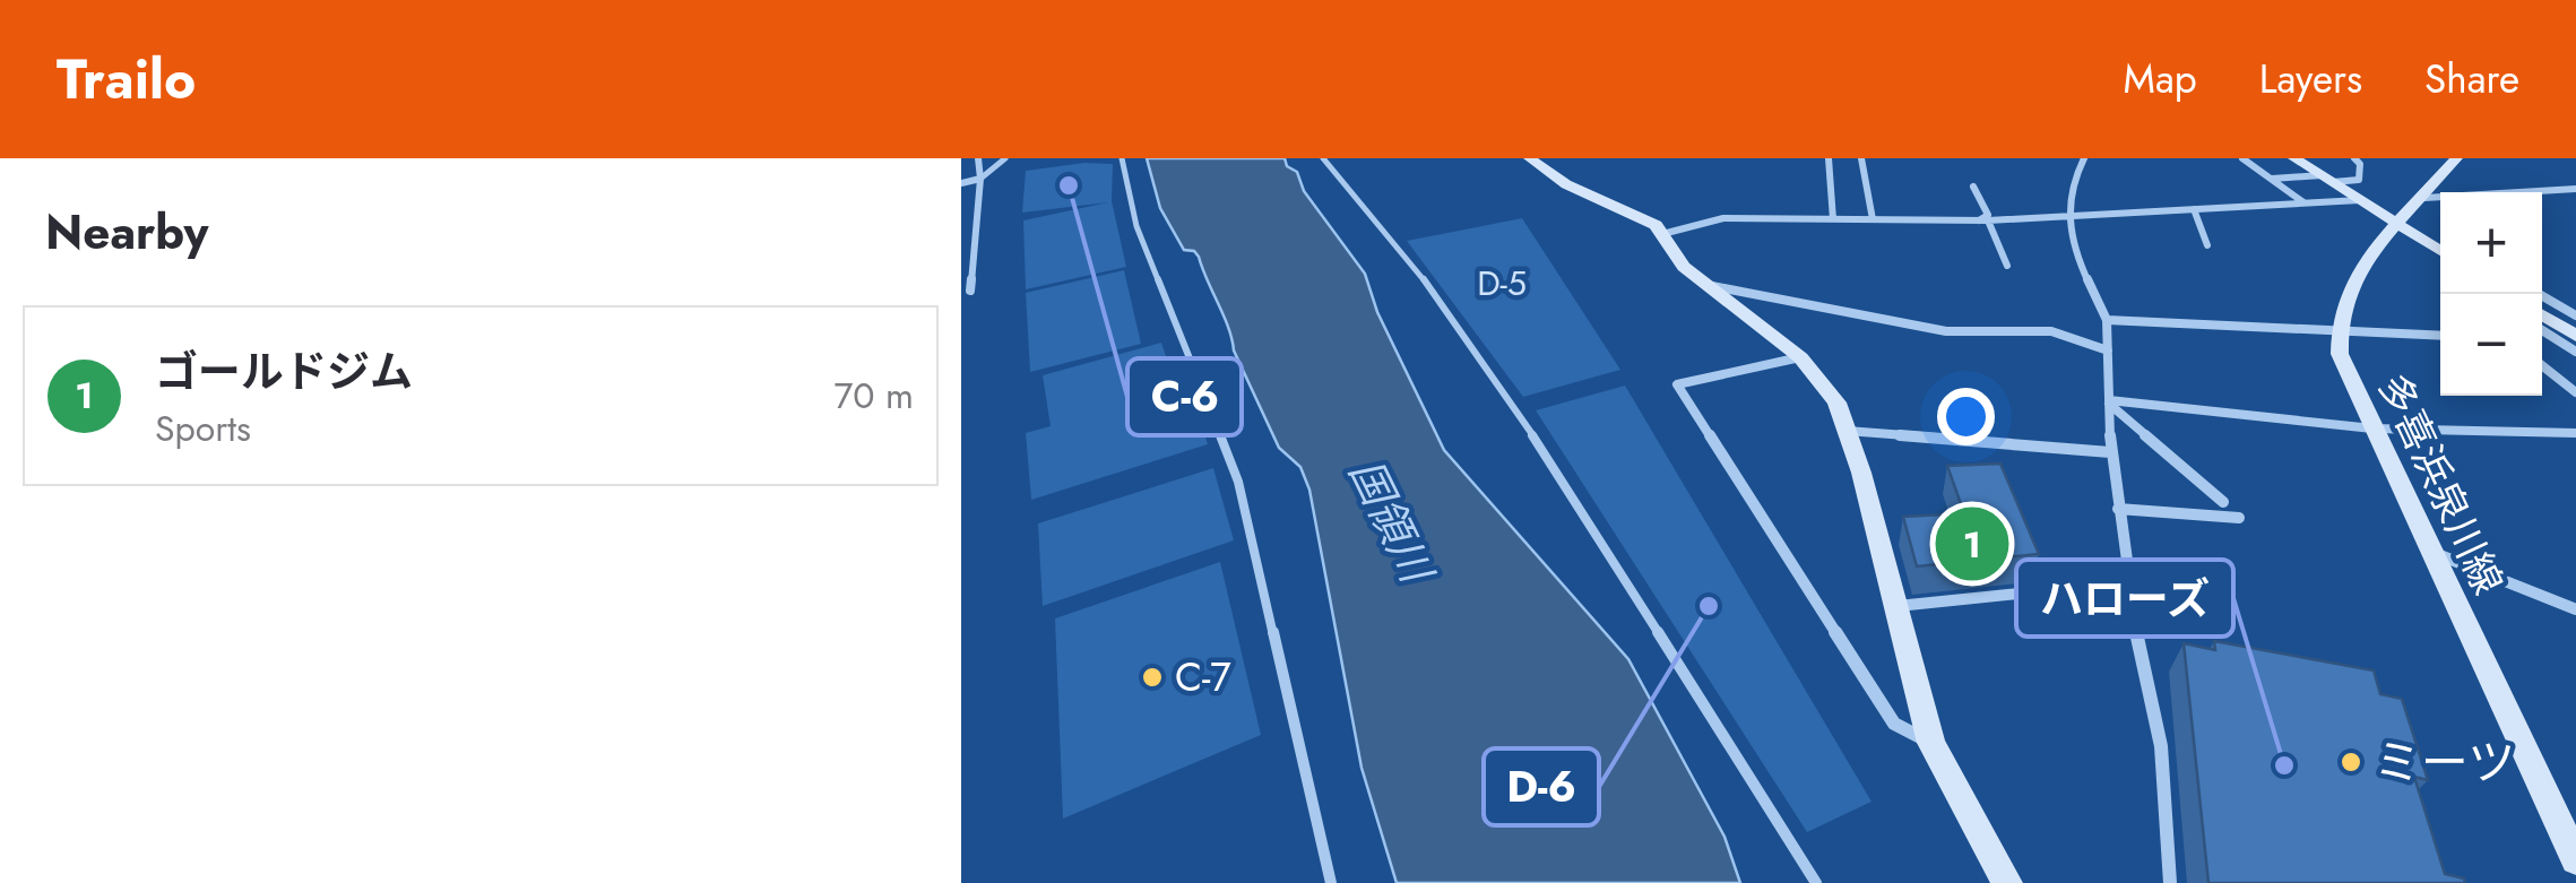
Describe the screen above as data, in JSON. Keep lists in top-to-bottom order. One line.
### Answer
{"streets":{"main road":["多喜浜泉川線"]},"water":["国領川"],"parks":["D-5"],"places":["C-6","D-6","C-7","ミーツ","ハローズ"],"page":{"header":"Trailo","nav":["Map","Layers","Share"],"heading":"Nearby","map_buttons":["+","−"],"list":[{"mark":"1","name":"ゴールドジム","note":"Sports","value":"70 m"}],"pins":"1"}}
